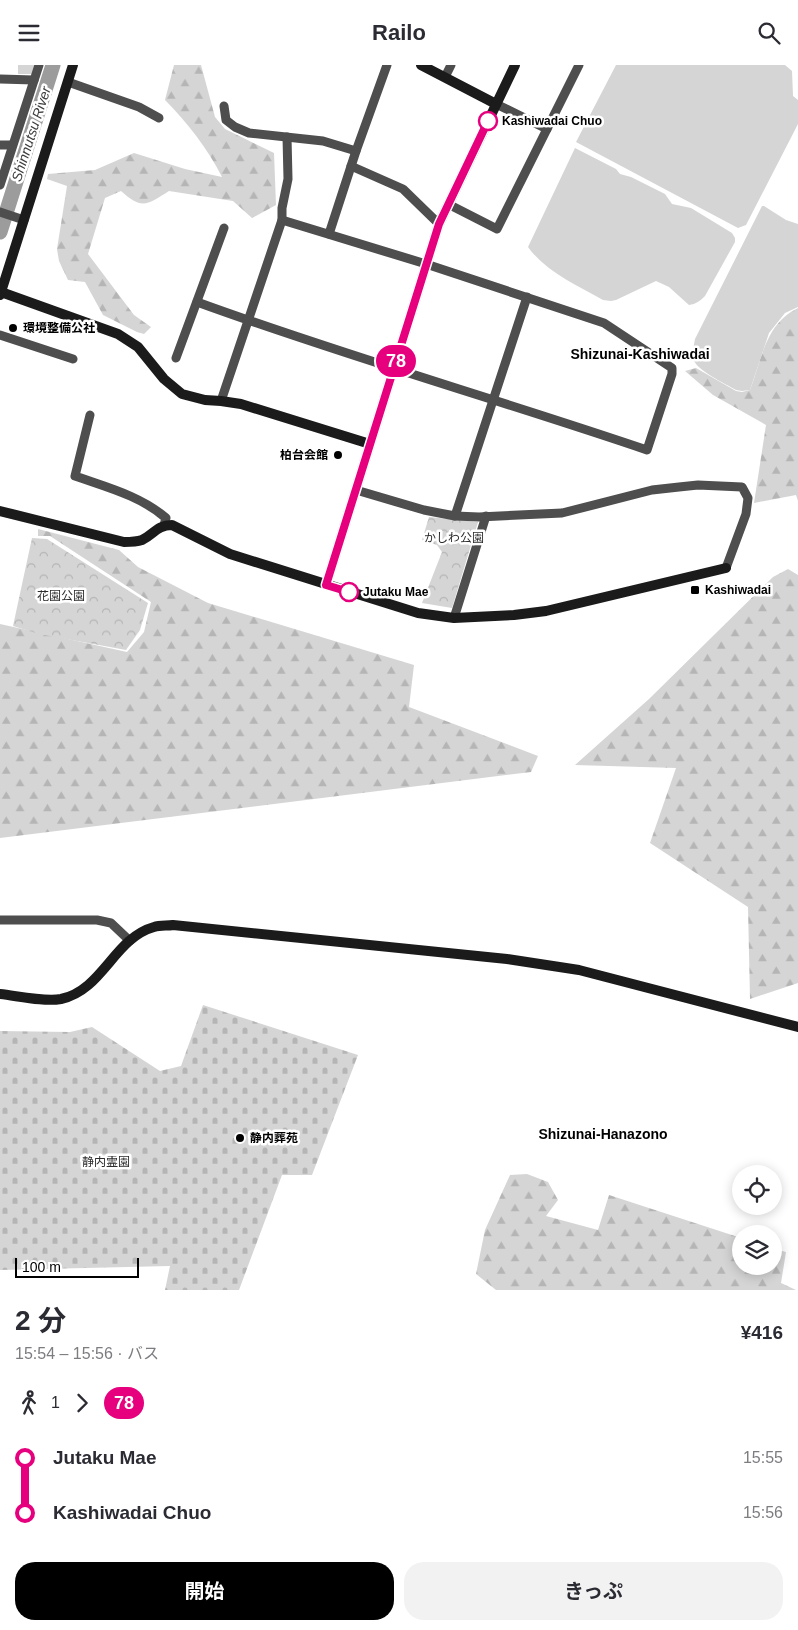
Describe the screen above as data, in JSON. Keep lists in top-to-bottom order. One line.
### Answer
{"districts":["Shizunai-Kashiwadai","Shizunai-Hanazono"],"water":["Shinnutsu River"],"parks":["かしわ公園","花園公園","静内霊園"],"places":{"other":["Kashiwadai Chuo","環境整備公社","柏台会館","Jutaku Mae","静内葬苑"],"transit":["Kashiwadai"]},"lines":["bus line 78"],"scale_bar":"100 m","page":{"header":"Railo","on_map":"78","scale":"100 m","heading":["2 分","15:54 – 15:56 · バス","¥416"],"legs":["1","78"],"list":[{"name":"Jutaku Mae","value":"15:55"},{"name":"Kashiwadai Chuo","value":"15:56"}],"buttons":["開始","きっぷ"]}}
